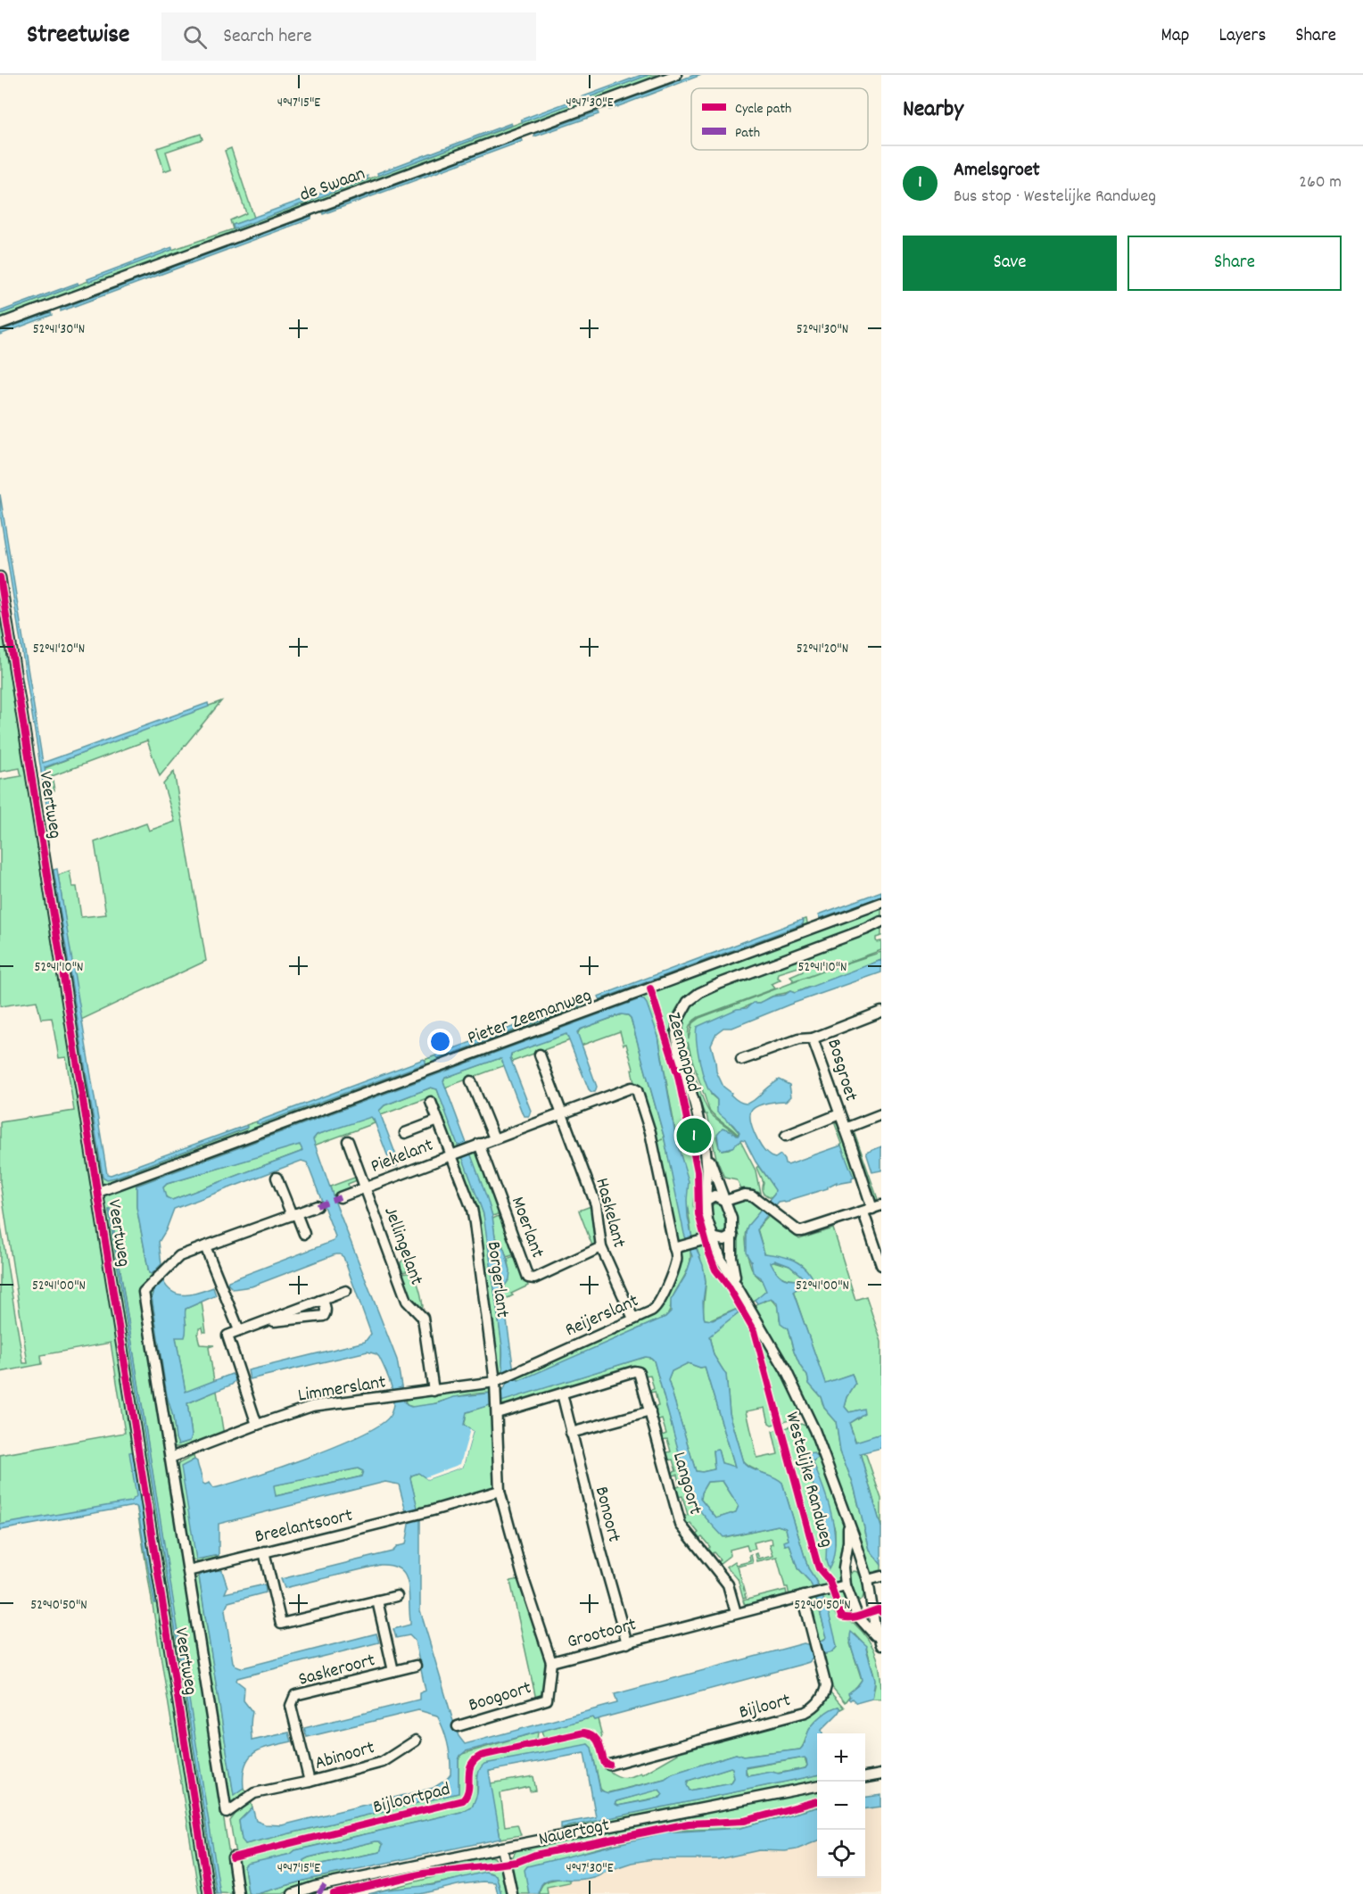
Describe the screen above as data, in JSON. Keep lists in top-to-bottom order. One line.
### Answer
{"streets":{"street":["de Swaan","Veertweg","Pieter Zeemanweg","Bosgroet","Piekelant","Haskelant","Moerlant","Jellingelant","Borgerlant","Reijerslant","Limmerslant","Westelijke Randweg","Langoort","Bonoort","Breelantsoort","Grootoort","Saskeroort","Boogoort","Bijloort","Abinoort","Nauertogt"],"cycle path":["Zeemanpad","Bijloortpad"]},"crossings":[["Veertweg","Pieter Zeemanweg"],["Piekelant","Jellingelant"],["Piekelant","Borgerlant"],["Haskelant","Moerlant"],["Haskelant","Reijerslant"],["Jellingelant","Limmerslant"],["Borgerlant","Reijerslant"],["Borgerlant","Limmerslant"],["Borgerlant","Langoort"],["Borgerlant","Grootoort"],["Reijerslant","Limmerslant"],["Westelijke Randweg","Grootoort"],["Langoort","Bonoort"],["Langoort","Grootoort"],["Bonoort","Grootoort"],["Breelantsoort","Grootoort"],["Breelantsoort","Abinoort"],["Grootoort","Boogoort"],["Grootoort","Bijloort"],["Saskeroort","Abinoort"]],"legend":["Cycle path","Path"],"page":{"header":"Streetwise","search":"Search here","nav":["Map","Layers","Share"],"heading":"Nearby","list":[{"mark":"1","name":"Amelsgroet","note":"Bus stop · Westelijke Randweg","value":"260 m"}],"buttons":["Save","Share"],"pins":"1","map_buttons":["+","−"]},"coordinates":["4°47'15\"E","4°47'30\"E","52°41'30\"N","52°41'20\"N","52°41'10\"N","52°41'00\"N","52°40'50\"N"]}
